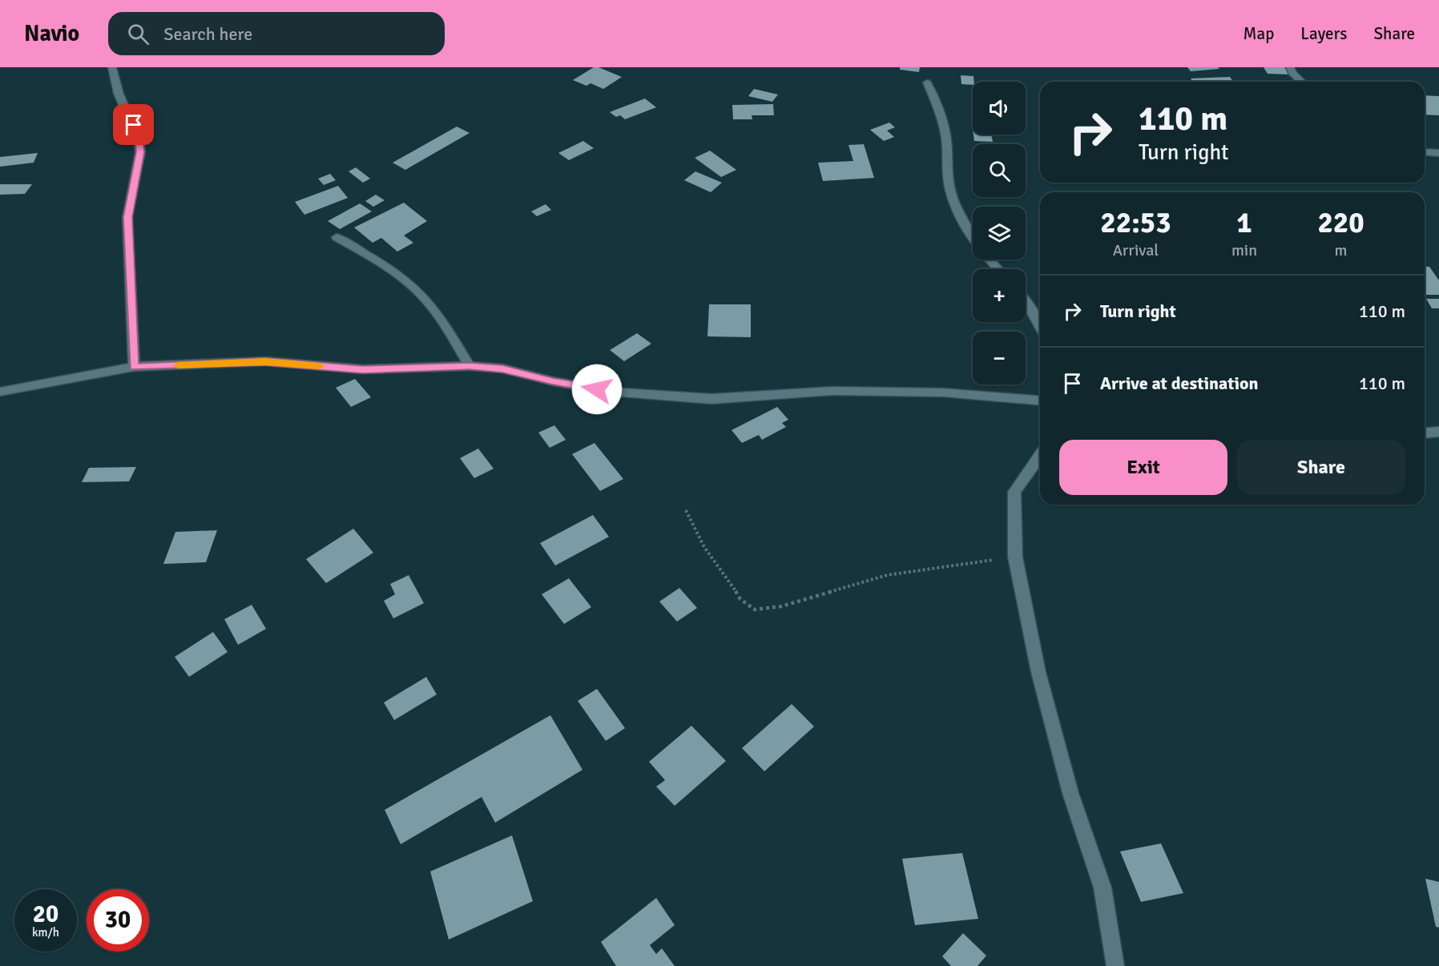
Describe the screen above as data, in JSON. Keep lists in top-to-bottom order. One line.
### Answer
{"page":{"header":"Navio","search":"Search here","nav":["Map","Layers","Share"],"map_buttons":["+","−"],"turn":["110 m","Turn right"],"eta":["22:53","Arrival","1","min","220","m"],"list":[{"name":"Turn right","value":"110 m"},{"name":"Arrive at destination","value":"110 m"}],"buttons":["Exit","Share"],"speed":"20 km/h","limit":"30"}}
